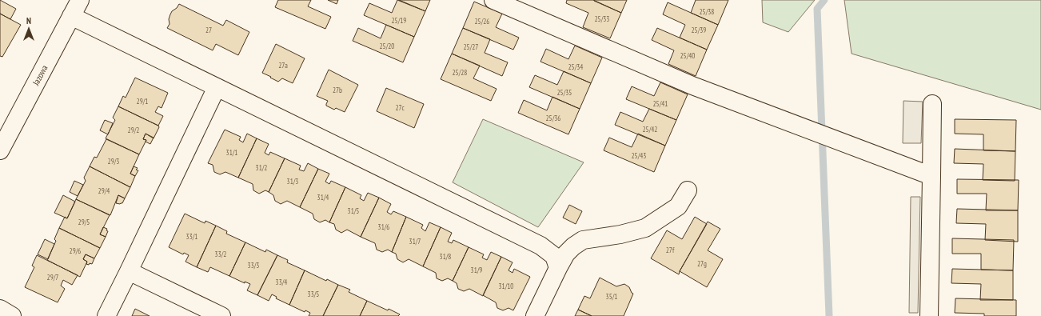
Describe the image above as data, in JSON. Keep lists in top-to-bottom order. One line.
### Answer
{"streets":{"street":["Jazowa"]},"house_numbers":["25/38","25/33","25/19","25/26","27","25/39","25/20","25/27","25/40","27a","25/34","25/28","27b","25/35","29/1","25/41","27c","25/36","25/42","29/2","31/1","25/43","29/3","31/2","31/3","29/4","31/4","31/5","29/5","31/6","33/1","31/7","27f","29/6","33/2","31/8","27g","33/3","31/9","29/7","33/4","31/10","33/5","35/1"],"north":"top"}
